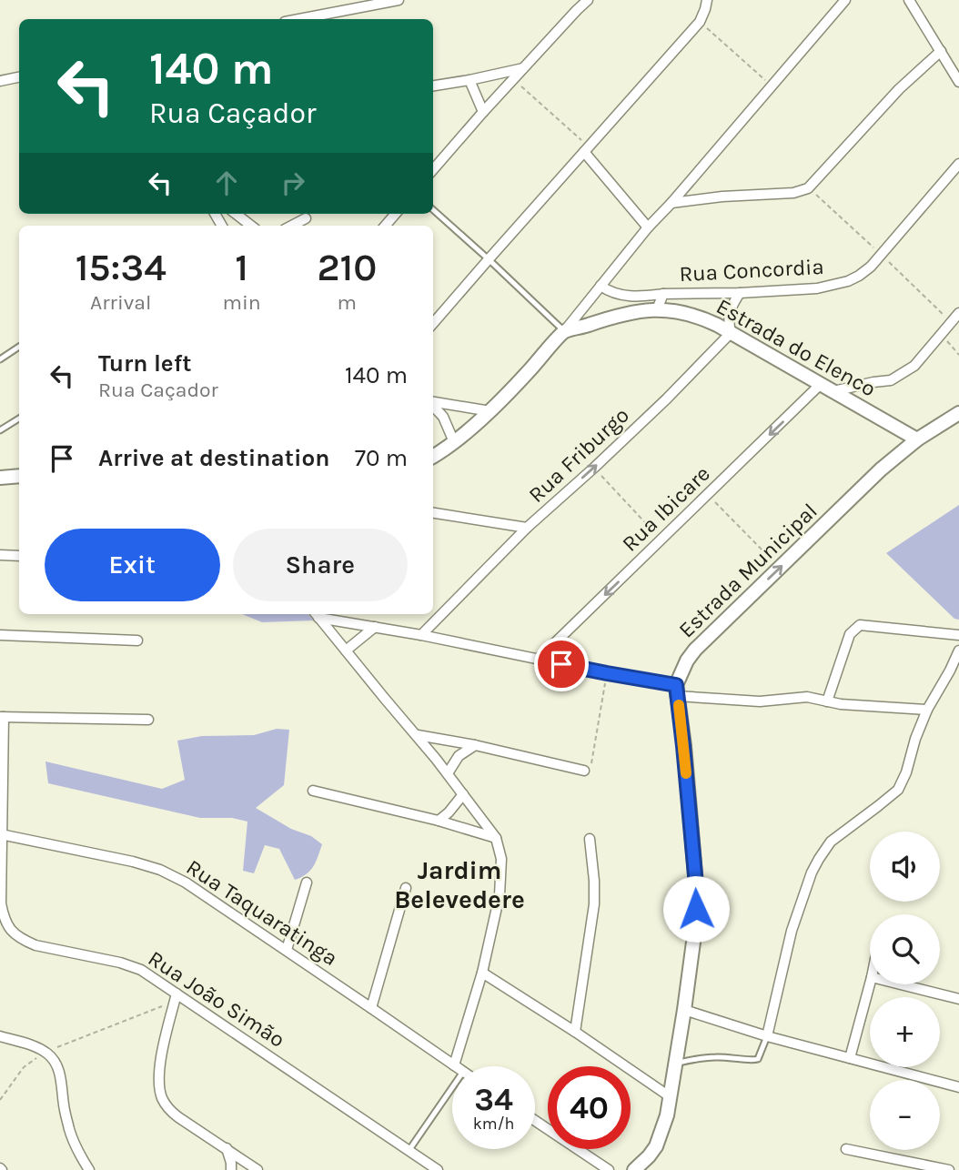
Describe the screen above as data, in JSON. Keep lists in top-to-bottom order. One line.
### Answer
{"streets":{"street":["Rua Concordia","Estrada do Elenco","Rua Friburgo","Rua Ibicare","Estrada Municipal","Rua Taquaratinga","Rua João Simão"]},"crossings":[["Rua Concordia","Estrada do Elenco"],["Estrada do Elenco","Rua Friburgo"],["Estrada do Elenco","Rua Ibicare"],["Estrada do Elenco","Estrada Municipal"],["Rua Taquaratinga","Rua João Simão"]],"one_way":["Rua Ibicare","Estrada Municipal"],"districts":["Jardim Belevedere"],"page":{"turn":["140 m","Rua Caçador"],"eta":["15:34","Arrival","1","min","210","m"],"list":[{"name":"Turn left","note":"Rua Caçador","value":"140 m"},{"name":"Arrive at destination","value":"70 m"}],"buttons":["Exit","Share"],"map_buttons":["+","−"],"speed":"34 km/h","limit":"40"}}
